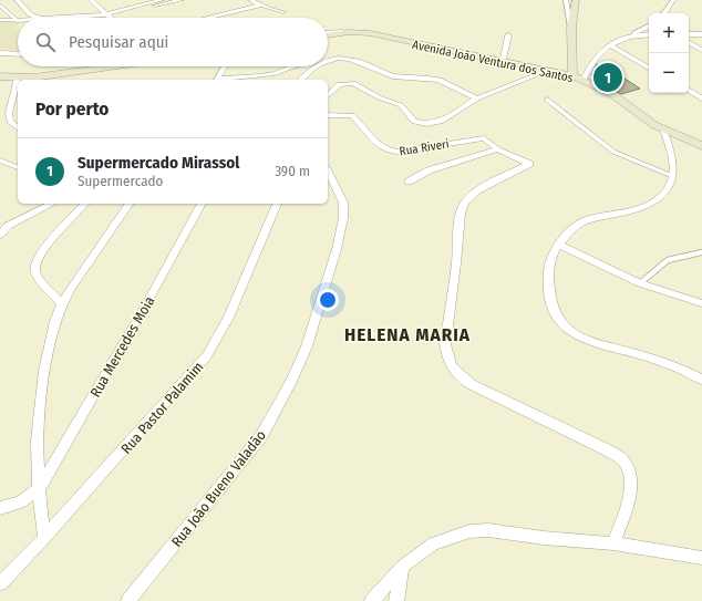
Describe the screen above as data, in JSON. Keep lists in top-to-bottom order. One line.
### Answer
{"streets":{"main road":["Avenida João Ventura dos Santos"],"street":["Rua Riveri","Rua Mercedes Moia","Rua Pastor Palamim","Rua João Bueno Valadão"]},"districts":["HELENA MARIA"],"page":{"map_buttons":["+","−"],"search":"Pesquisar aqui","pins":"1","heading":"Por perto","list":[{"mark":"1","name":"Supermercado Mirassol","note":"Supermercado","value":"390 m"}]}}
